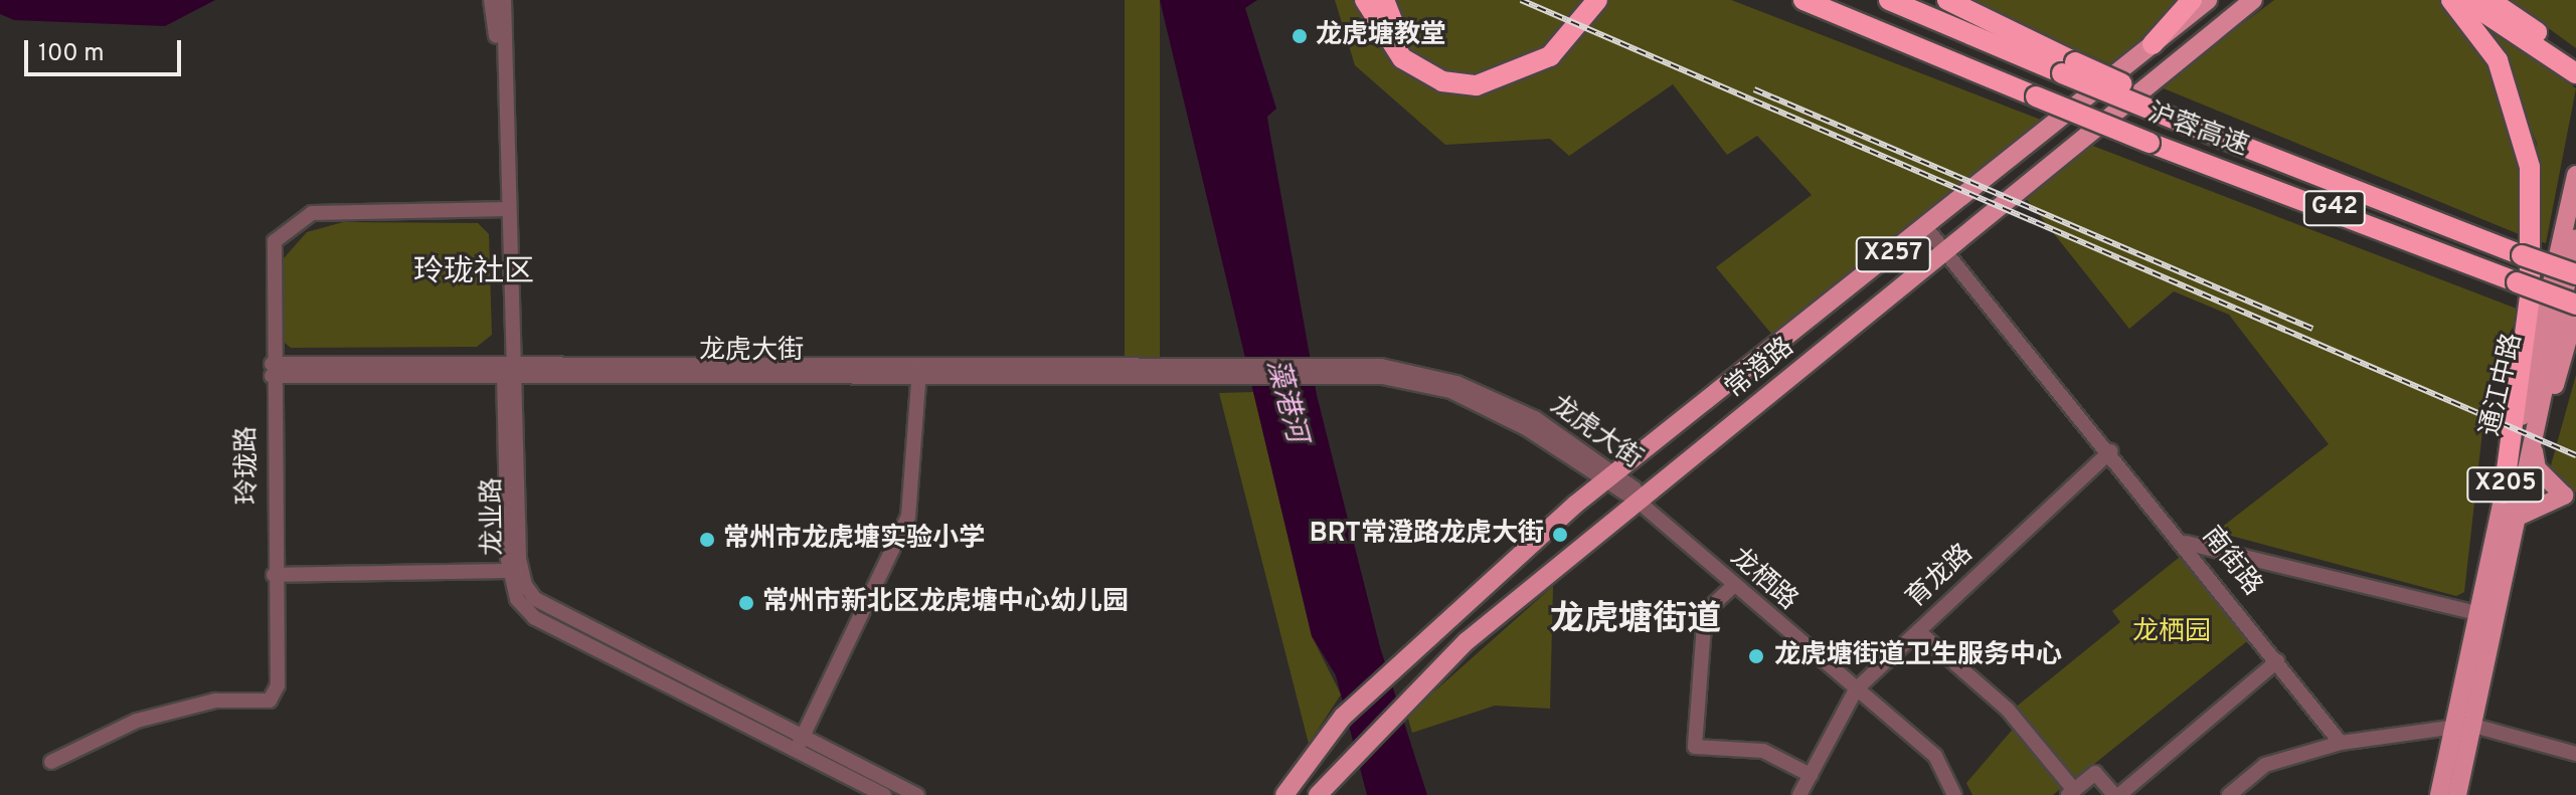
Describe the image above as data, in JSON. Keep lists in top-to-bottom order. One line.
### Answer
{"streets":{"highway":["沪蓉高速","G42"],"main road":["X257","常澄路","通江中路","X205"],"street":["龙虎大街","玲珑路","龙业路","南街路","育龙路","龙栖路"]},"crossings":[["龙虎大街","常澄路"],["龙虎大街","玲珑路"],["龙虎大街","龙业路"],["龙虎大街","龙栖路"],["常澄路","南街路"],["常澄路","龙栖路"],["玲珑路","龙业路"],["南街路","育龙路"],["育龙路","龙栖路"]],"districts":["玲珑社区","龙虎塘街道"],"water":["藻港河"],"parks":["龙栖园"],"places":["龙虎塘教堂","BRT常澄路龙虎大街","常州市龙虎塘实验小学","常州市新北区龙虎塘中心幼儿园","龙虎塘街道卫生服务中心"],"scale_bar":"100 m"}
